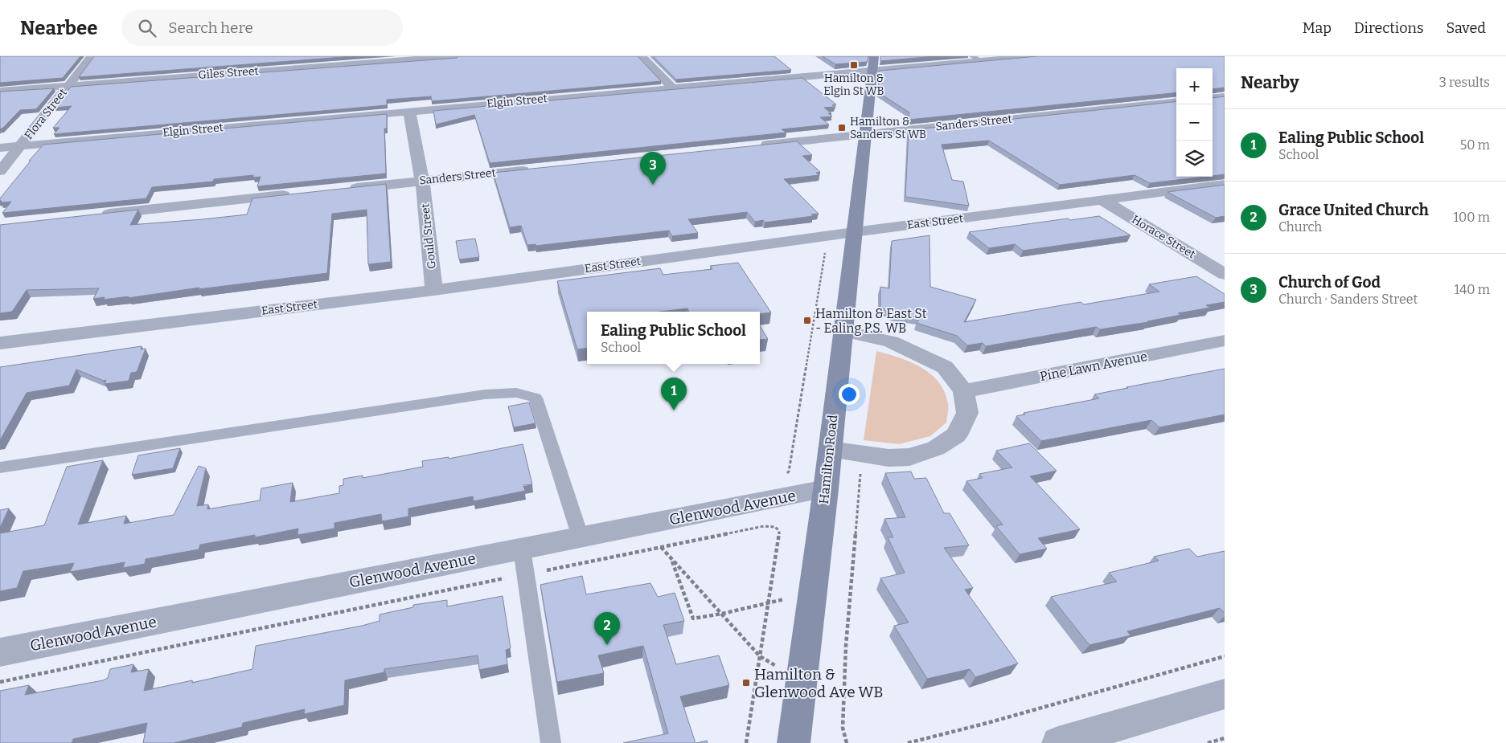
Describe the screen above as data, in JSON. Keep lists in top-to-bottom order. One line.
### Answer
{"streets":{"main road":["Hamilton Road"],"street":["Giles Street","Elgin Street","Flora Street","Sanders Street","East Street","Gould Street","Horace Street","Pine Lawn Avenue","Glenwood Avenue"]},"crossings":[["Giles Street","Flora Street"],["Elgin Street","Flora Street"],["Elgin Street","Gould Street"],["Elgin Street","Hamilton Road"],["Sanders Street","Gould Street"],["Sanders Street","Hamilton Road"],["East Street","Gould Street"],["East Street","Horace Street"],["East Street","Hamilton Road"],["Hamilton Road","Glenwood Avenue"]],"places":{"transit":["Hamilton & Elgin St WB","Hamilton & Sanders St WB","Hamilton & East St - Ealing P.S. WB","Hamilton & Glenwood Ave WB"]},"page":{"header":"Nearbee","search":"Search here","nav":["Map","Directions","Saved"],"heading":["Nearby","3 results"],"map_buttons":["+","−"],"list":[{"mark":"1","name":"Ealing Public School","note":"School","value":"50 m"},{"mark":"2","name":"Grace United Church","note":"Church","value":"100 m"},{"mark":"3","name":"Church of God","note":"Church · Sanders Street","value":"140 m"}],"pins":["3","1","2"],"popup":["Ealing Public School","School"]}}
